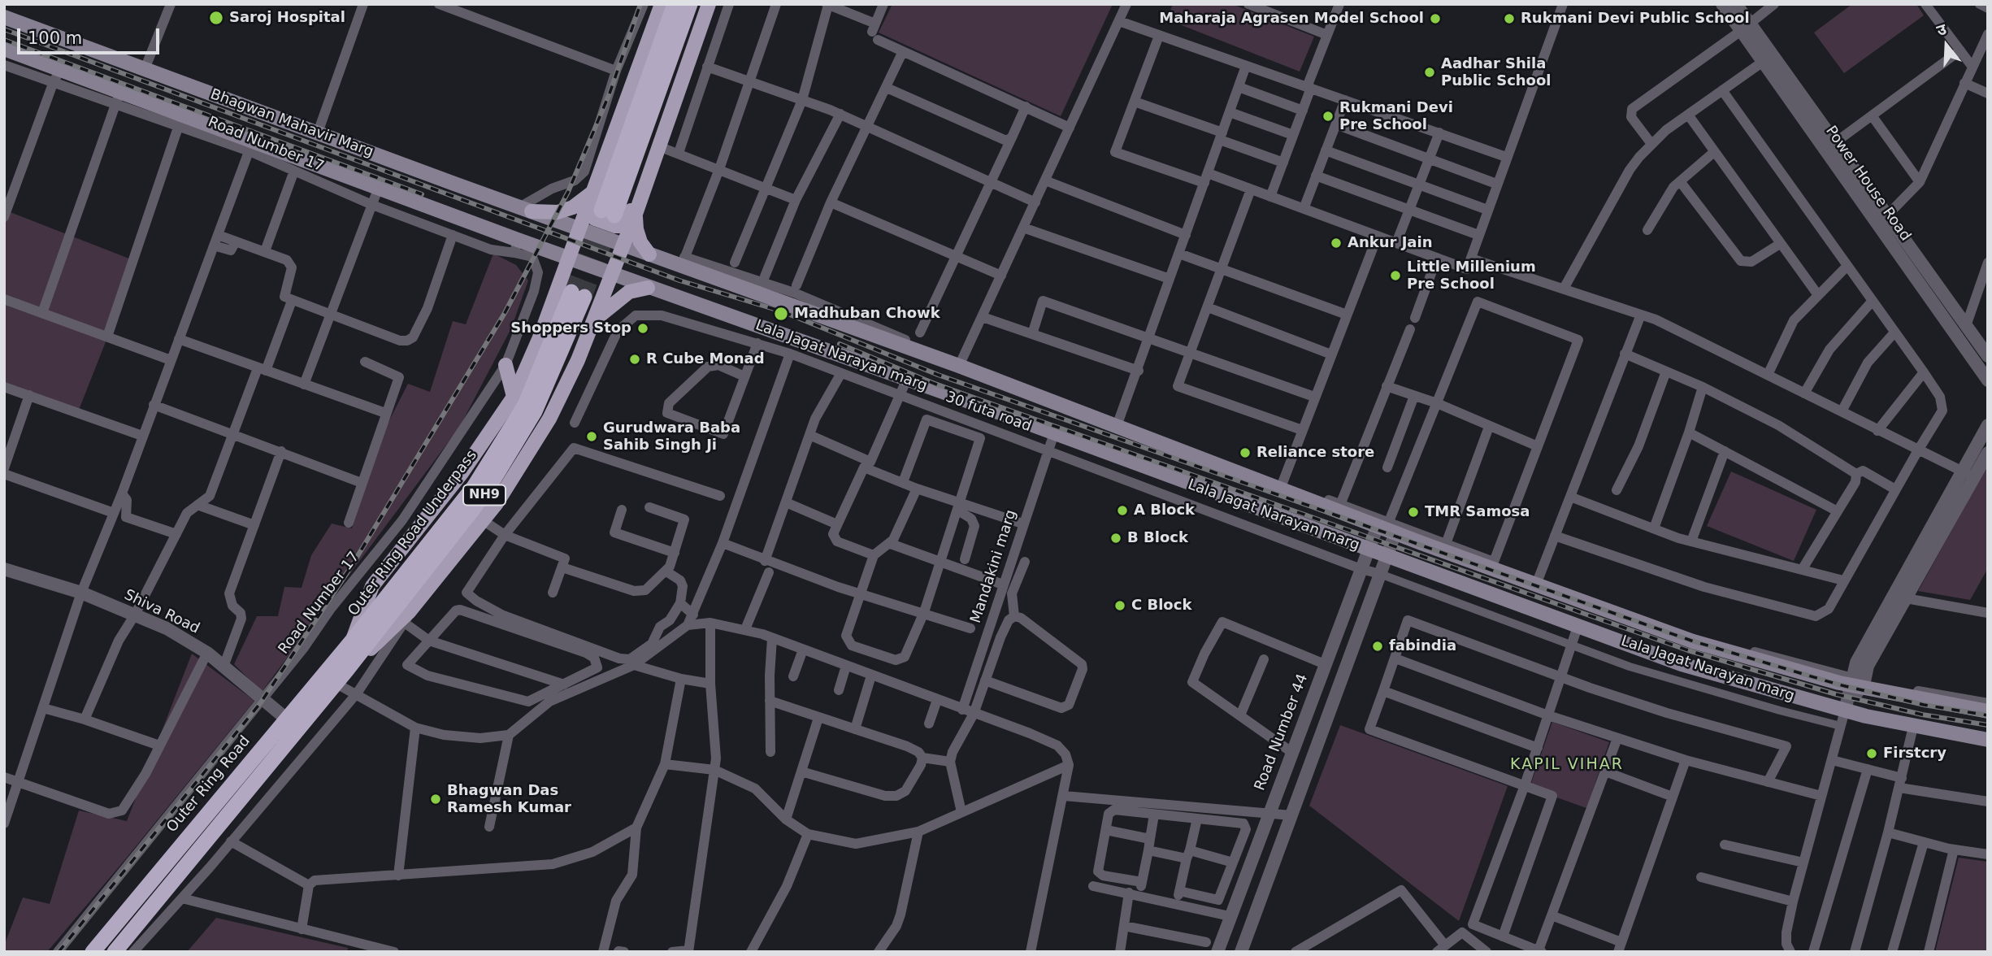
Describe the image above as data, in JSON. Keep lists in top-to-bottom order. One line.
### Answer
{"streets":{"highway":["NH9","Outer Ring Road Underpass","Outer Ring Road"],"main road":["Bhagwan Mahavir Marg","Lala Jagat Narayan marg"],"street":["Road Number 17","Power House Road","30 futa road","Mandakini marg","Shiva Road","Road Number 44"]},"crossings":[["Bhagwan Mahavir Marg","Road Number 17"],["Bhagwan Mahavir Marg","Lala Jagat Narayan marg"],["Road Number 17","Shiva Road"],["Lala Jagat Narayan marg","Mandakini marg"],["Lala Jagat Narayan marg","Road Number 44"],["30 futa road","Mandakini marg"],["30 futa road","Road Number 44"],["NH9","Outer Ring Road Underpass"],["Outer Ring Road Underpass","Outer Ring Road"],["Shiva Road","Outer Ring Road"]],"districts":["KAPIL VIHAR"],"places":["Saroj Hospital","Maharaja Agrasen Model School","Rukmani Devi Public School","Aadhar Shila Public School","Rukmani Devi Pre School","Ankur Jain","Little Millenium Pre School","Madhuban Chowk","Shoppers Stop","R Cube Monad","Gurudwara Baba Sahib Singh Ji","Reliance store","A Block","TMR Samosa","B Block","C Block","fabindia","Firstcry","Bhagwan Das Ramesh Kumar"],"scale_bar":"100 m","north":"top"}
